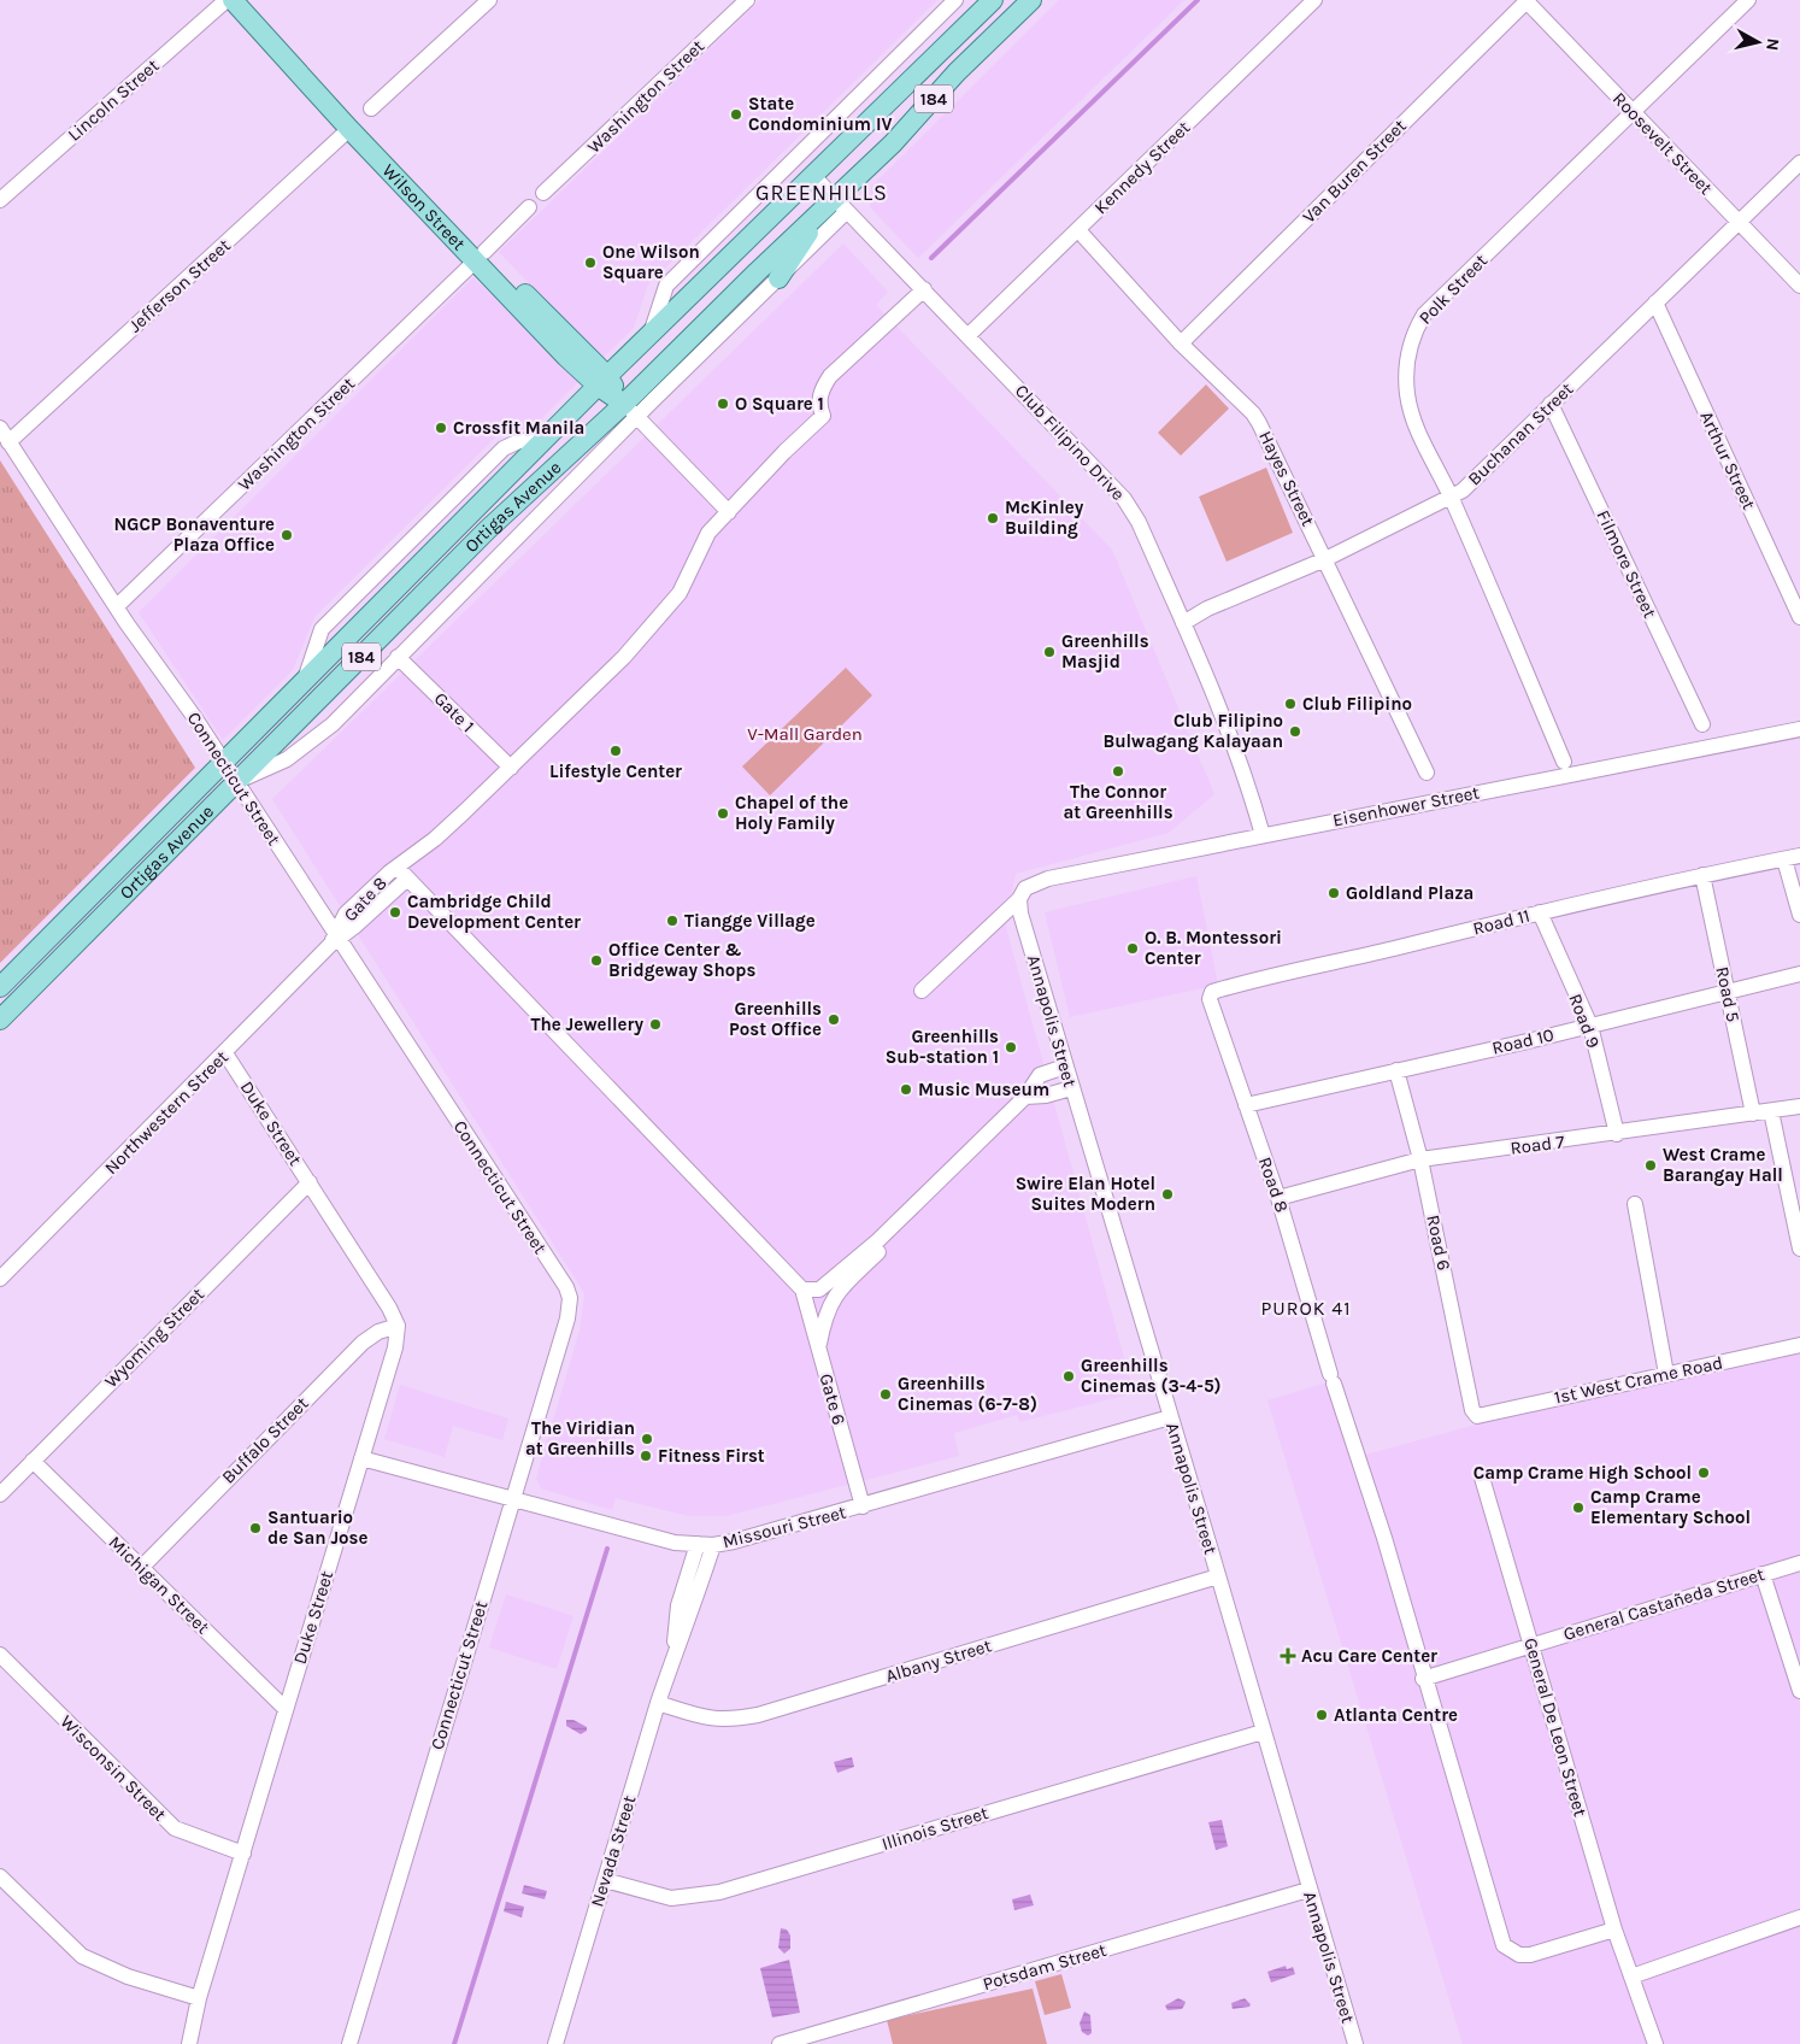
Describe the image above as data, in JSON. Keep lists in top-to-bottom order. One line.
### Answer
{"streets":{"main road":["184","Wilson Street","Ortigas Avenue"],"street":["Washington Street","Lincoln Street","Roosevelt Street","Kennedy Street","Van Buren Street","Jefferson Street","Polk Street","Buchanan Street","Club Filipino Drive","Arthur Street","Hayes Street","Filmore Street","Gate 1","Connecticut Street","Eisenhower Street","Gate 8","Road 11","Road 5","Annapolis Street","Road 9","Road 10","Northwestern Street","Duke Street","Road 7","Road 8","Road 6","Wyoming Street","1st West Crame Road","Gate 6","Buffalo Street","Missouri Street","Michigan Street","General Castañeda Street","Albany Street","General De Leon Street","Wisconsin Street","Illinois Street","Nevada Street","Potsdam Street"]},"crossings":[["Washington Street","Wilson Street"],["Washington Street","Connecticut Street"],["Roosevelt Street","Van Buren Street"],["Roosevelt Street","Polk Street"],["Roosevelt Street","Buchanan Street"],["Kennedy Street","Club Filipino Drive"],["Kennedy Street","Hayes Street"],["Van Buren Street","Hayes Street"],["Wilson Street","Jefferson Street"],["Wilson Street","Ortigas Avenue"],["Wilson Street","Gate 8"],["Jefferson Street","Connecticut Street"],["Polk Street","Buchanan Street"],["Buchanan Street","Club Filipino Drive"],["Buchanan Street","Arthur Street"],["Buchanan Street","Hayes Street"],["Buchanan Street","Filmore Street"],["Club Filipino Drive","Ortigas Avenue"],["Club Filipino Drive","Eisenhower Street"],["Club Filipino Drive","Gate 8"],["Ortigas Avenue","Connecticut Street"],["Gate 1","Gate 8"],["Connecticut Street","Gate 8"],["Connecticut Street","Northwestern Street"],["Connecticut Street","Missouri Street"],["Eisenhower Street","Annapolis Street"],["Gate 8","Northwestern Street"],["Road 11","Road 5"],["Road 11","Road 9"],["Road 11","Road 8"],["Road 5","Road 10"],["Road 5","Road 7"],["Annapolis Street","Missouri Street"],["Annapolis Street","Albany Street"],["Annapolis Street","Illinois Street"],["Annapolis Street","Potsdam Street"],["Road 9","Road 10"],["Road 9","Road 7"],["Road 10","Road 8"],["Road 10","Road 6"],["Northwestern Street","Duke Street"],["Duke Street","Wyoming Street"],["Duke Street","Buffalo Street"],["Duke Street","Missouri Street"],["Duke Street","Michigan Street"],["Duke Street","Wisconsin Street"],["Road 7","Road 8"],["Road 7","Road 6"],["Road 8","General Castañeda Street"],["Road 8","General De Leon Street"],["Road 6","1st West Crame Road"],["Wyoming Street","Michigan Street"],["Gate 6","Missouri Street"],["Buffalo Street","Michigan Street"],["Missouri Street","Nevada Street"],["General Castañeda Street","General De Leon Street"],["Albany Street","Nevada Street"],["Illinois Street","Nevada Street"]],"districts":["GREENHILLS","PUROK 41"],"parks":["V-Mall Garden"],"places":{"other":["State Condominium IV","One Wilson Square","O Square 1","Crossfit Manila","McKinley Building","NGCP Bonaventure Plaza Office","Greenhills Masjid","Club Filipino","Club Filipino Bulwagang Kalayaan","Lifestyle Center","The Connor at Greenhills","Chapel of the Holy Family","Goldland Plaza","Cambridge Child Development Center","Tiangge Village","O. B. Montessori Center","Office Center & Bridgeway Shops","Greenhills Post Office","The Jewellery","Greenhills Sub-station 1","Music Museum","West Crame Barangay Hall","Swire Elan Hotel Suites Modern","Greenhills Cinemas (3-4-5)","Greenhills Cinemas (6-7-8)","The Viridian at Greenhills","Fitness First","Camp Crame High School","Camp Crame Elementary School","Santuario de San Jose","Atlanta Centre"],"health":["Acu Care Center"]},"north":"right"}
